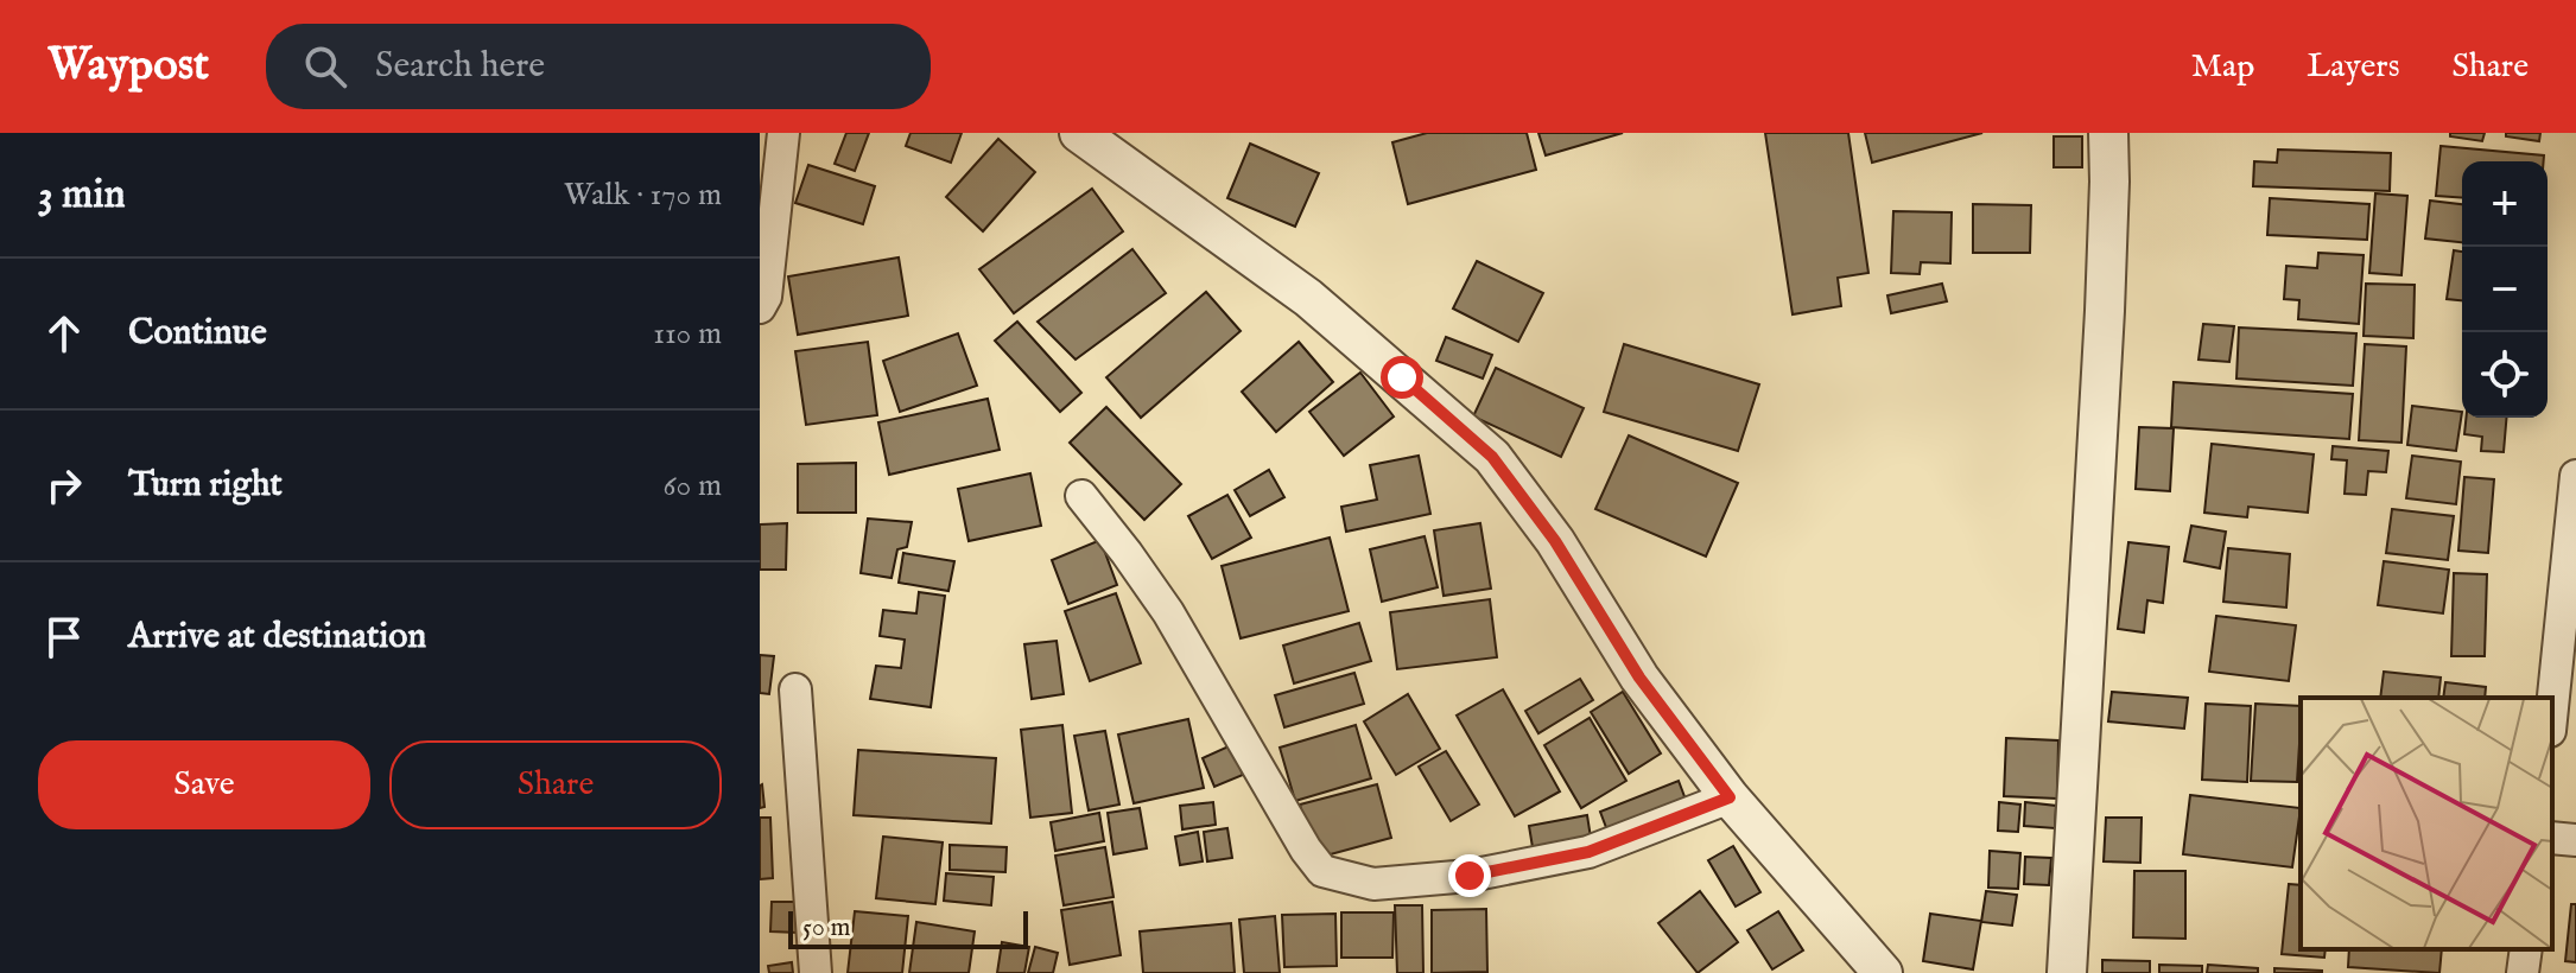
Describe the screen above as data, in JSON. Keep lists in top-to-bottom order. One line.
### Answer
{"scale_bar":"50 m","page":{"header":"Waypost","search":"Search here","nav":["Map","Layers","Share"],"heading":["3 min","Walk · 170 m"],"map_buttons":["+","−"],"list":[["Continue","110 m"],["Turn right","60 m"],"Arrive at destination"],"buttons":["Save","Share"],"scale":"50 m"}}
